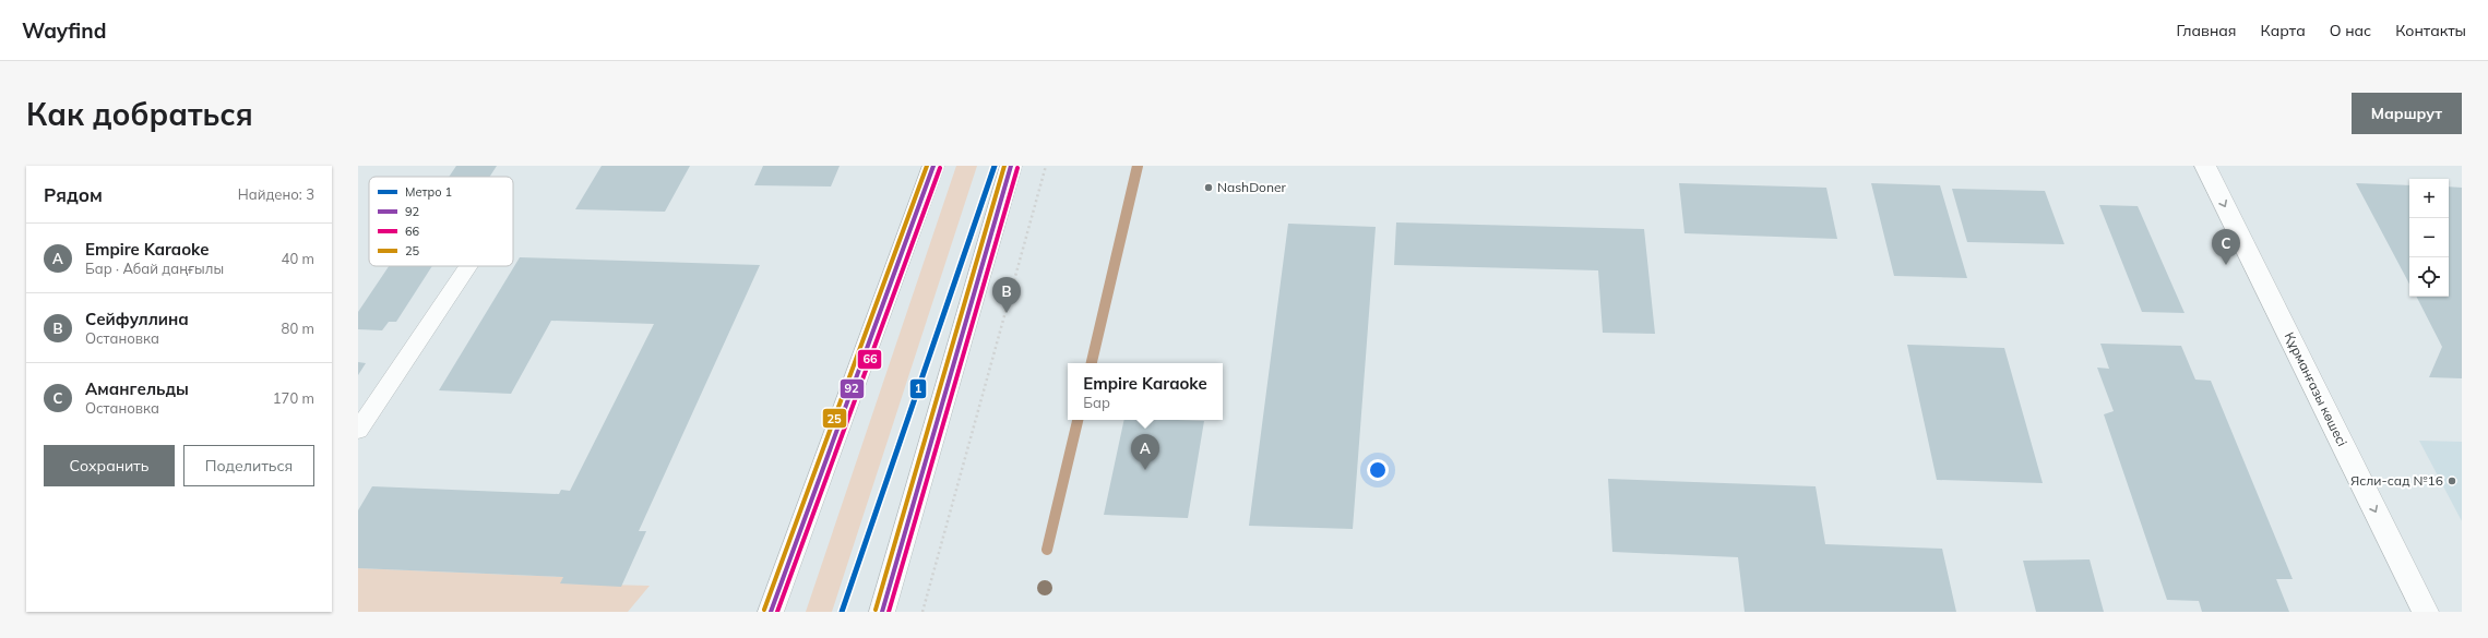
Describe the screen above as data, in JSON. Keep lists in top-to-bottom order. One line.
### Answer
{"streets":{"main road":["Құрманғазы көшесі"]},"one_way":["Құрманғазы көшесі"],"places":["NashDoner","Ясли-сад №16"],"lines":["metro line 1","transit line 92","transit line 25","transit line 66"],"legend":["Метро 1","92","66","25"],"page":{"header":"Wayfind","nav":["Главная","Карта","О нас","Контакты"],"buttons":["Маршрут",["Сохранить","Поделиться"]],"title":"Как добраться","heading":["Рядом","Найдено: 3"],"map_buttons":["+","−"],"list":[{"mark":"A","name":"Empire Karaoke","note":"Бар · Абай даңғылы","value":"40 m"},{"mark":"B","name":"Сейфуллина","note":"Остановка","value":"80 m"},{"mark":"C","name":"Амангельды","note":"Остановка","value":"170 m"}],"pins":["C","B","A"],"popup":["Empire Karaoke","Бар"]}}
